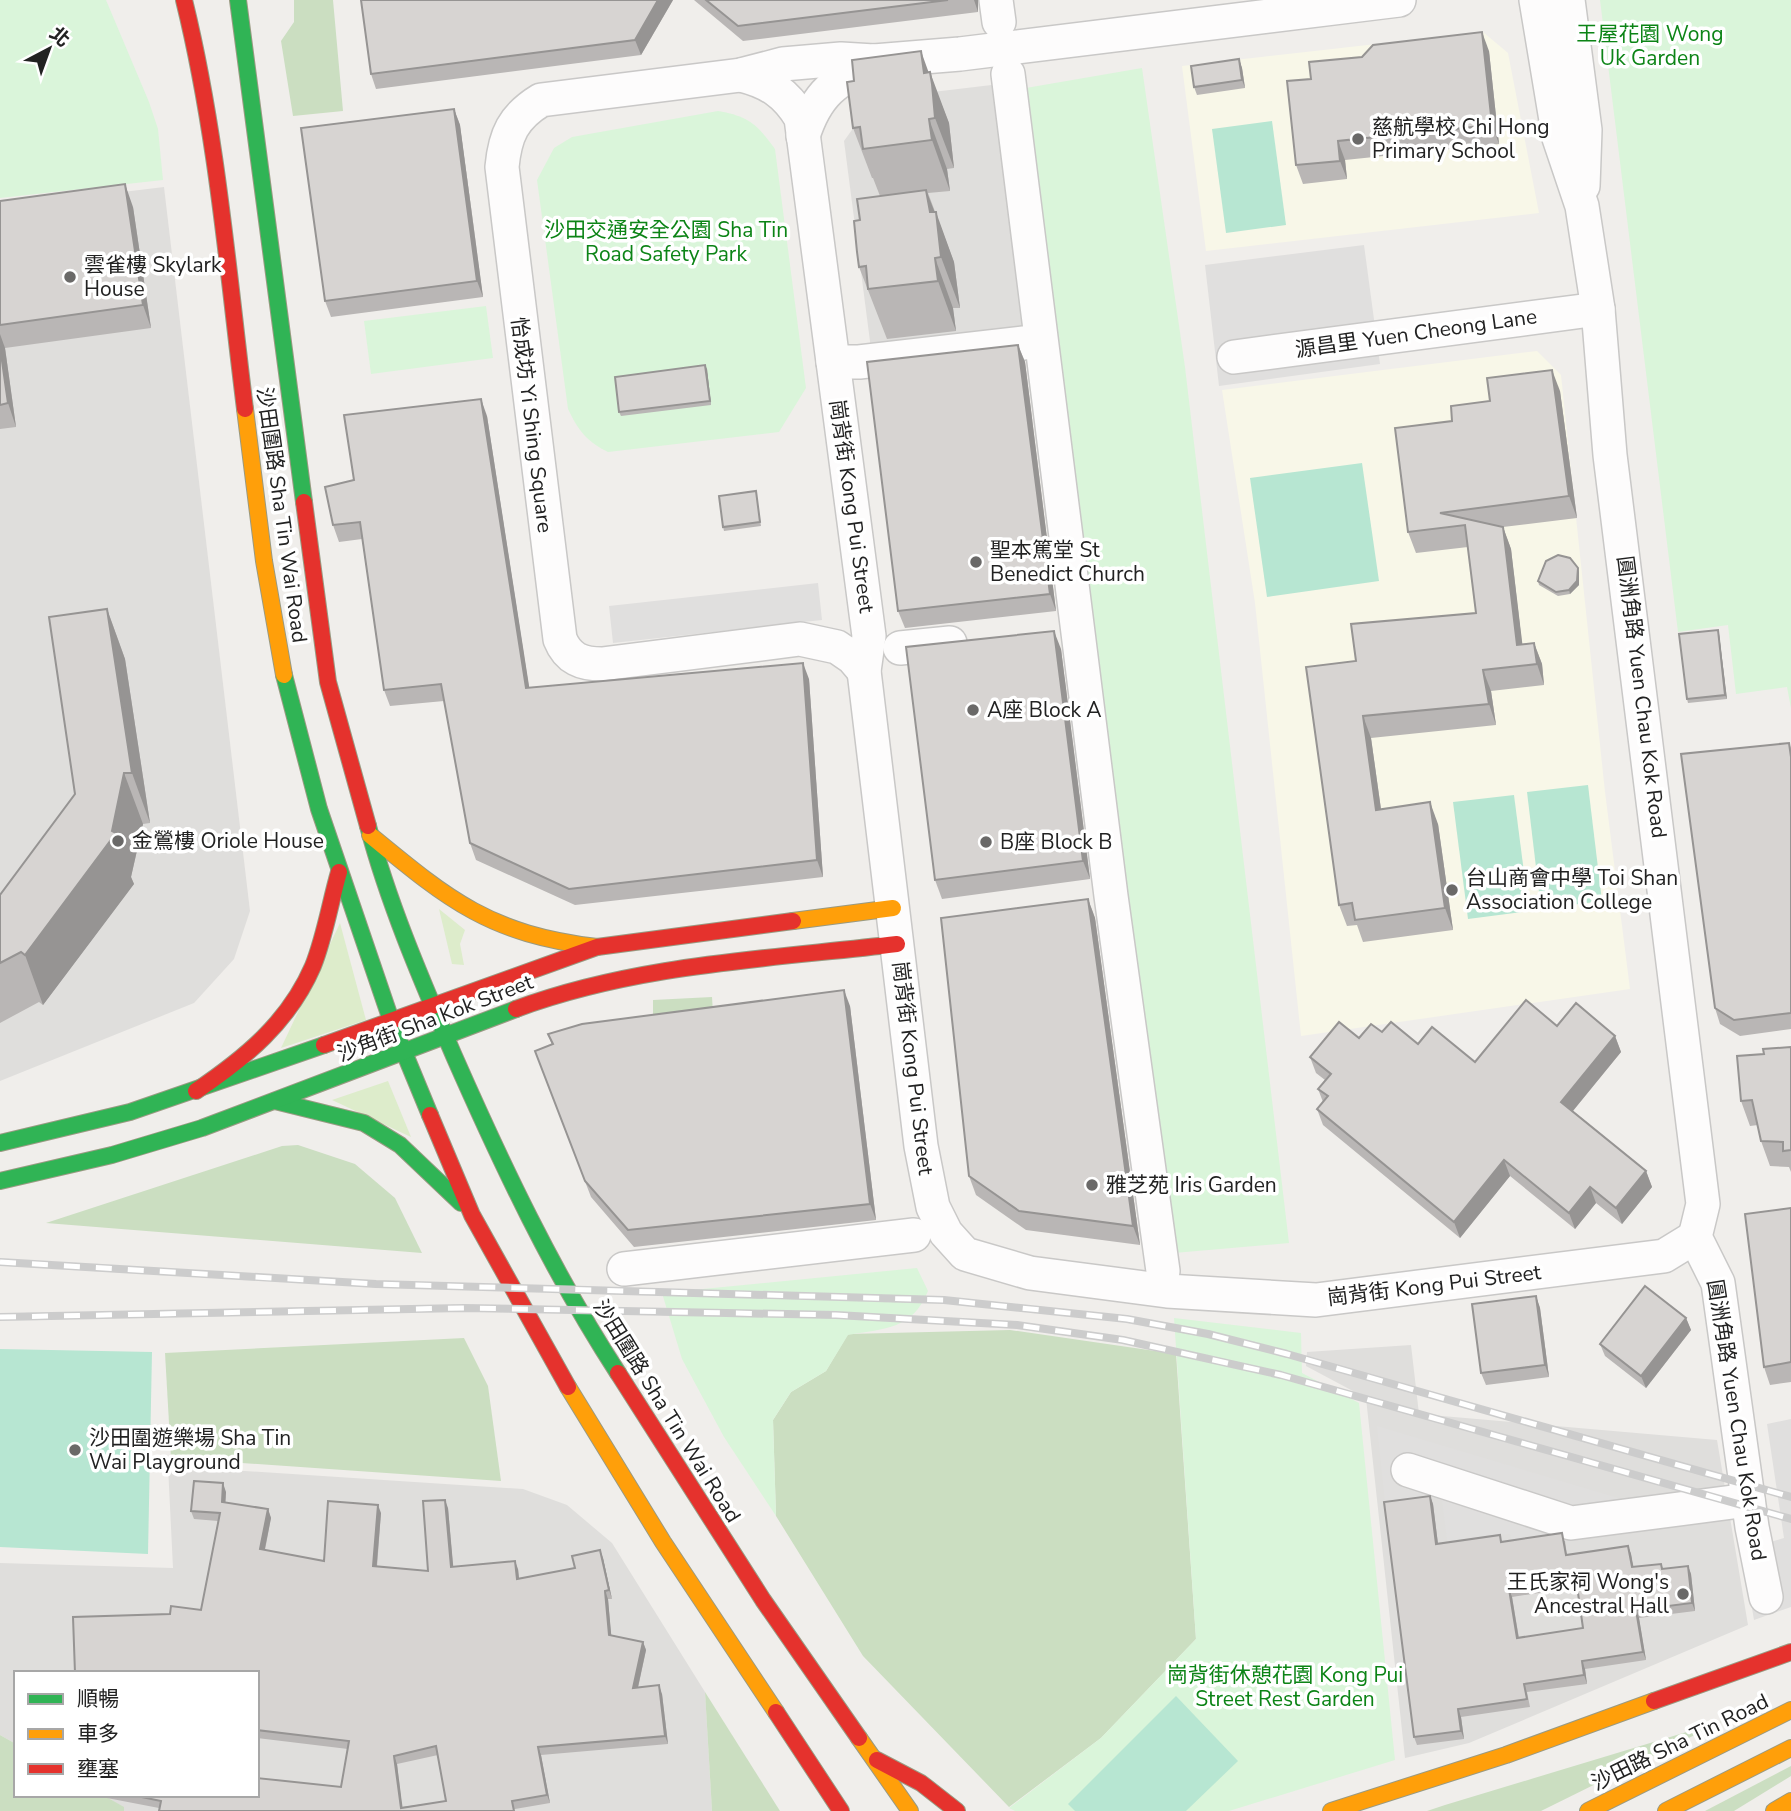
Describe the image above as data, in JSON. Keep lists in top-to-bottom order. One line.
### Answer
{"streets":{"main road":["沙田圍路 Sha Tin Wai Road","沙角街 Sha Kok Street","沙田路 Sha Tin Road"],"street":["源昌里 Yuen Cheong Lane","怡成坊 Yi Shing Square","崗背街 Kong Pui Street","圓洲角路 Yuen Chau Kok Road"]},"crossings":[["源昌里 Yuen Cheong Lane","圓洲角路 Yuen Chau Kok Road"],["怡成坊 Yi Shing Square","崗背街 Kong Pui Street"],["崗背街 Kong Pui Street","圓洲角路 Yuen Chau Kok Road"],["崗背街 Kong Pui Street","沙角街 Sha Kok Street"],["沙田圍路 Sha Tin Wai Road","沙角街 Sha Kok Street"]],"parks":["王屋花園 Wong Uk Garden","沙田交通安全公園 Sha Tin Road Safety Park","崗背街休憩花園 Kong Pui Street Rest Garden"],"places":["慈航學校 Chi Hong Primary School","雲雀樓 Skylark House","聖本篤堂 St Benedict Church","A座 Block A","金鶯樓 Oriole House","B座 Block B","台山商會中學 Toi Shan Association College","雅芝苑 Iris Garden","沙田圍遊樂場 Sha Tin Wai Playground","王氏家祠 Wong's Ancestral Hall"],"legend":["順暢","車多","壅塞"],"north":"top right"}
